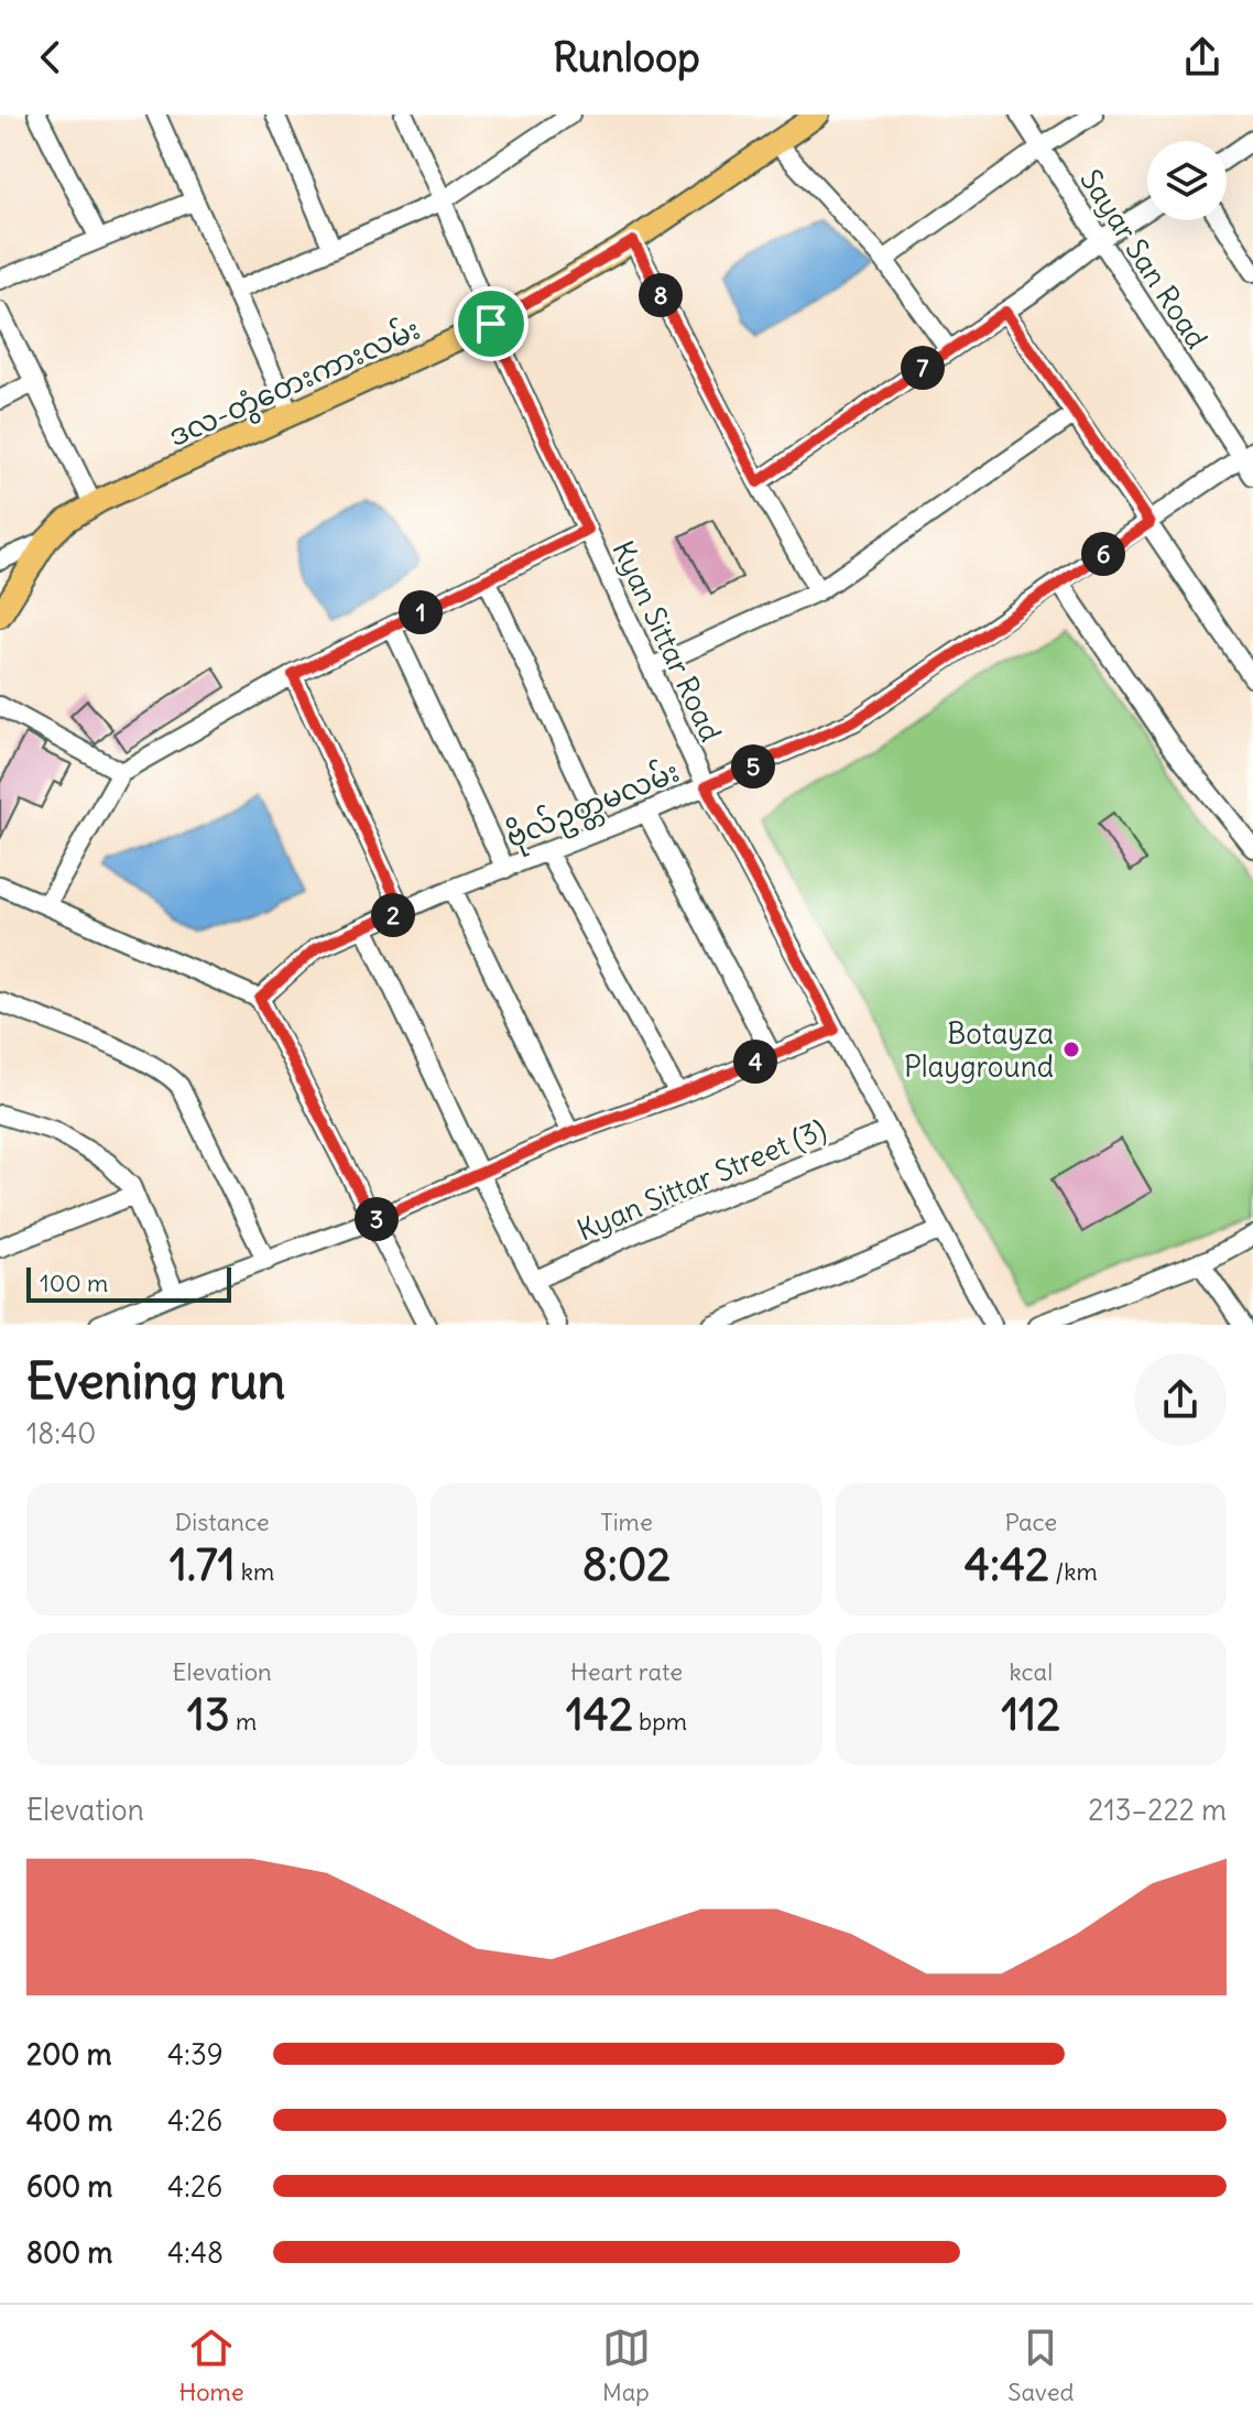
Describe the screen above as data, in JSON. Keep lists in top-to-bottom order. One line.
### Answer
{"streets":{"main road":["ဒလ-တွံတေးကားလမ်း"],"street":["Sayar San Road","Kyan Sittar Road","ဗိုလ်ဥတ္တမလမ်း","Kyan Sittar Street (3)"]},"crossings":[["Sayar San Road","ဗိုလ်ဥတ္တမလမ်း"],["ဒလ-တွံတေးကားလမ်း","Kyan Sittar Road"],["Kyan Sittar Road","ဗိုလ်ဥတ္တမလမ်း"],["Kyan Sittar Road","Kyan Sittar Street (3)"]],"places":["Botayza Playground"],"scale_bar":"100 m","page":{"header":"Runloop","pins":["8","7","6","1","5","2","4","3"],"scale":"100 m","heading":["Evening run","18:40"],"stats":[["Distance","1.71 km"],["Time","8:02"],["Pace","4:42 /km"],["Elevation","13 m"],["Heart rate","142 bpm"],["kcal","112"]],"chart":["Elevation","213–222 m"],"list":[{"name":"200 m","note":"4:39"},{"name":"400 m","note":"4:26"},{"name":"600 m","note":"4:26"},{"name":"800 m","note":"4:48"}],"tabs":["Home","Map","Saved"]}}
